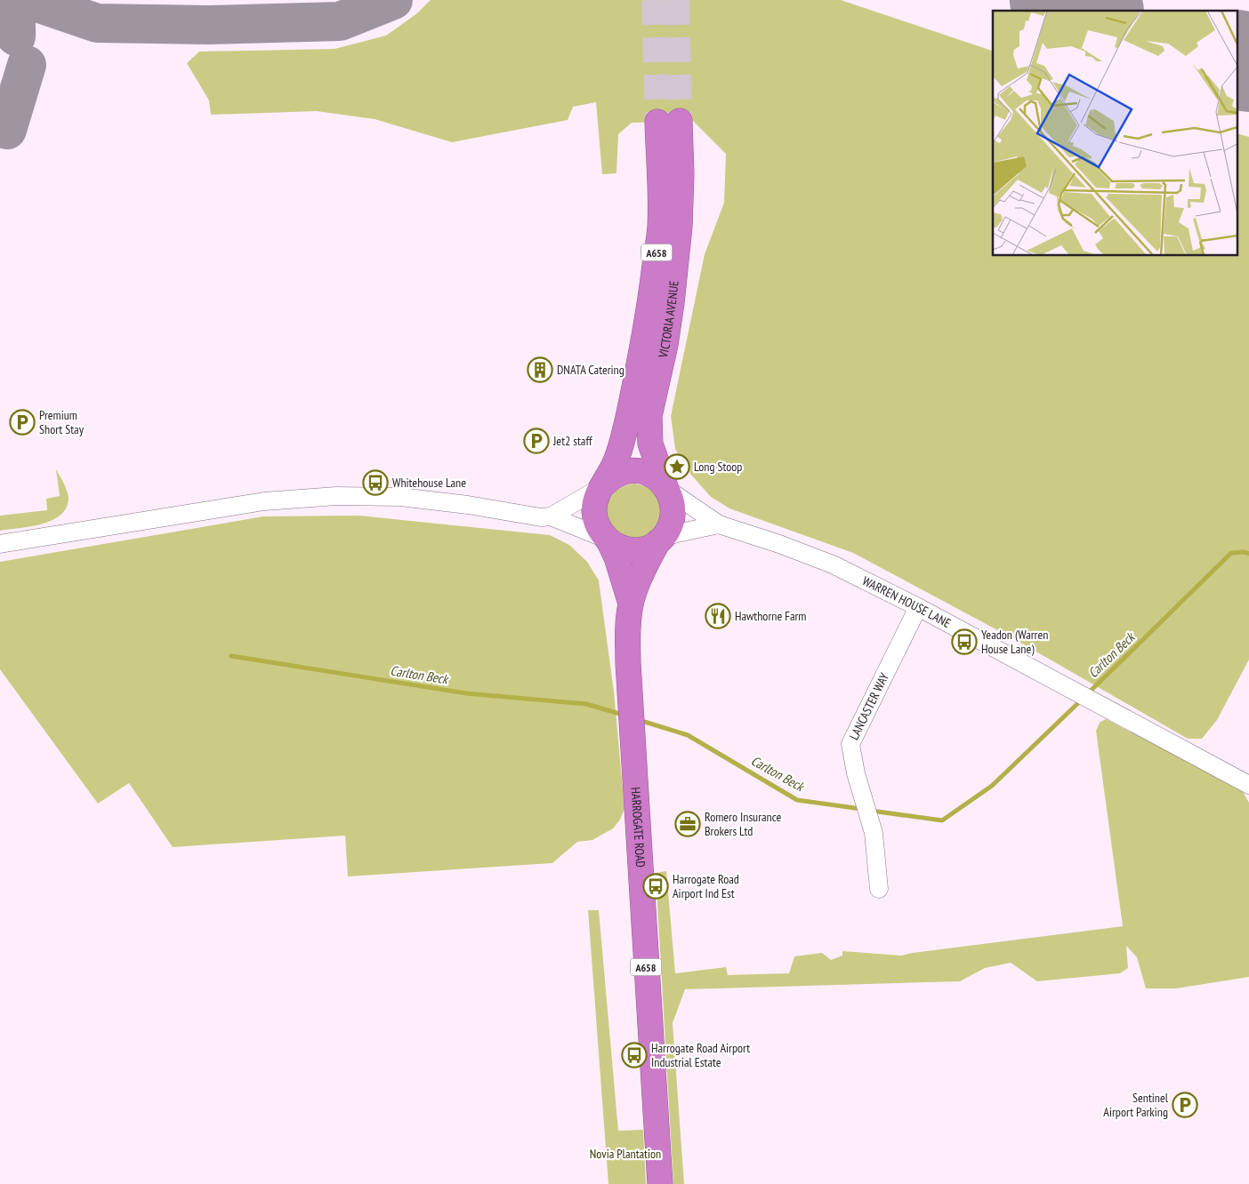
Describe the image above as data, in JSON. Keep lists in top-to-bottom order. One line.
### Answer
{"streets":{"highway":["A658","VICTORIA AVENUE","HARROGATE ROAD"],"street":["WARREN HOUSE LANE","LANCASTER WAY"]},"crossings":[["VICTORIA AVENUE","WARREN HOUSE LANE"],["VICTORIA AVENUE","HARROGATE ROAD"],["WARREN HOUSE LANE","LANCASTER WAY"],["WARREN HOUSE LANE","HARROGATE ROAD"]],"water":["Carlton Beck"],"parks":["Novia Plantation"],"places":{"building":["DNATA Catering"],"parking":["Premium Short Stay","Jet2 staff","Sentinel Airport Parking"],"place":["Long Stoop"],"bus stop":["Whitehouse Lane","Yeadon (Warren House Lane)","Harrogate Road Airport Ind Est","Harrogate Road Airport Industrial Estate"],"restaurant":["Hawthorne Farm"],"office":["Romero Insurance Brokers Ltd"]}}
